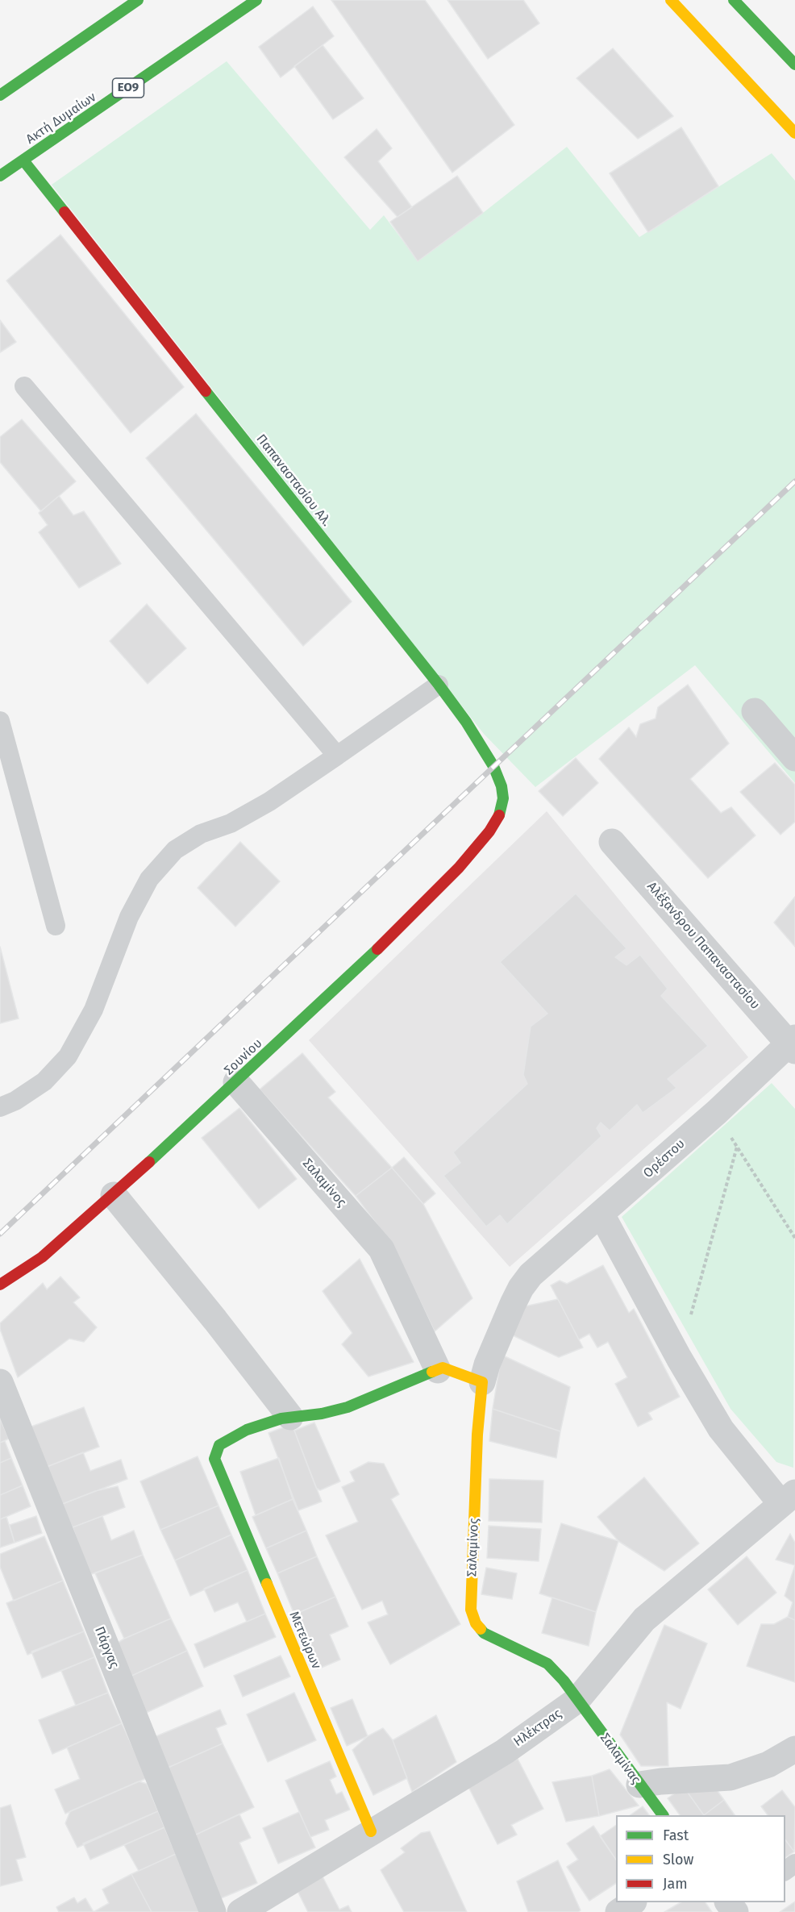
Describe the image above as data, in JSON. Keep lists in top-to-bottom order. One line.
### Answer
{"streets":{"street":["ΕΟ9","Ακτή Δυμαίων","Παπαναστασίου Αλ.","Αλέξανδρου Παπαναστασίου","Σουνίου","Ορέστου","Σαλαμίνος","Μετεώρων","Πάργας","Ηλέκτρας","Σαλαμίνας"]},"crossings":[["Ακτή Δυμαίων","Παπαναστασίου Αλ."],["Παπαναστασίου Αλ.","Σουνίου"],["Αλέξανδρου Παπαναστασίου","Ορέστου"],["Σουνίου","Σαλαμίνος"],["Ορέστου","Σαλαμίνος"],["Σαλαμίνος","Ηλέκτρας"],["Σαλαμίνος","Σαλαμίνας"],["Μετεώρων","Ηλέκτρας"],["Ηλέκτρας","Σαλαμίνας"]],"legend":["Fast","Slow","Jam"]}
